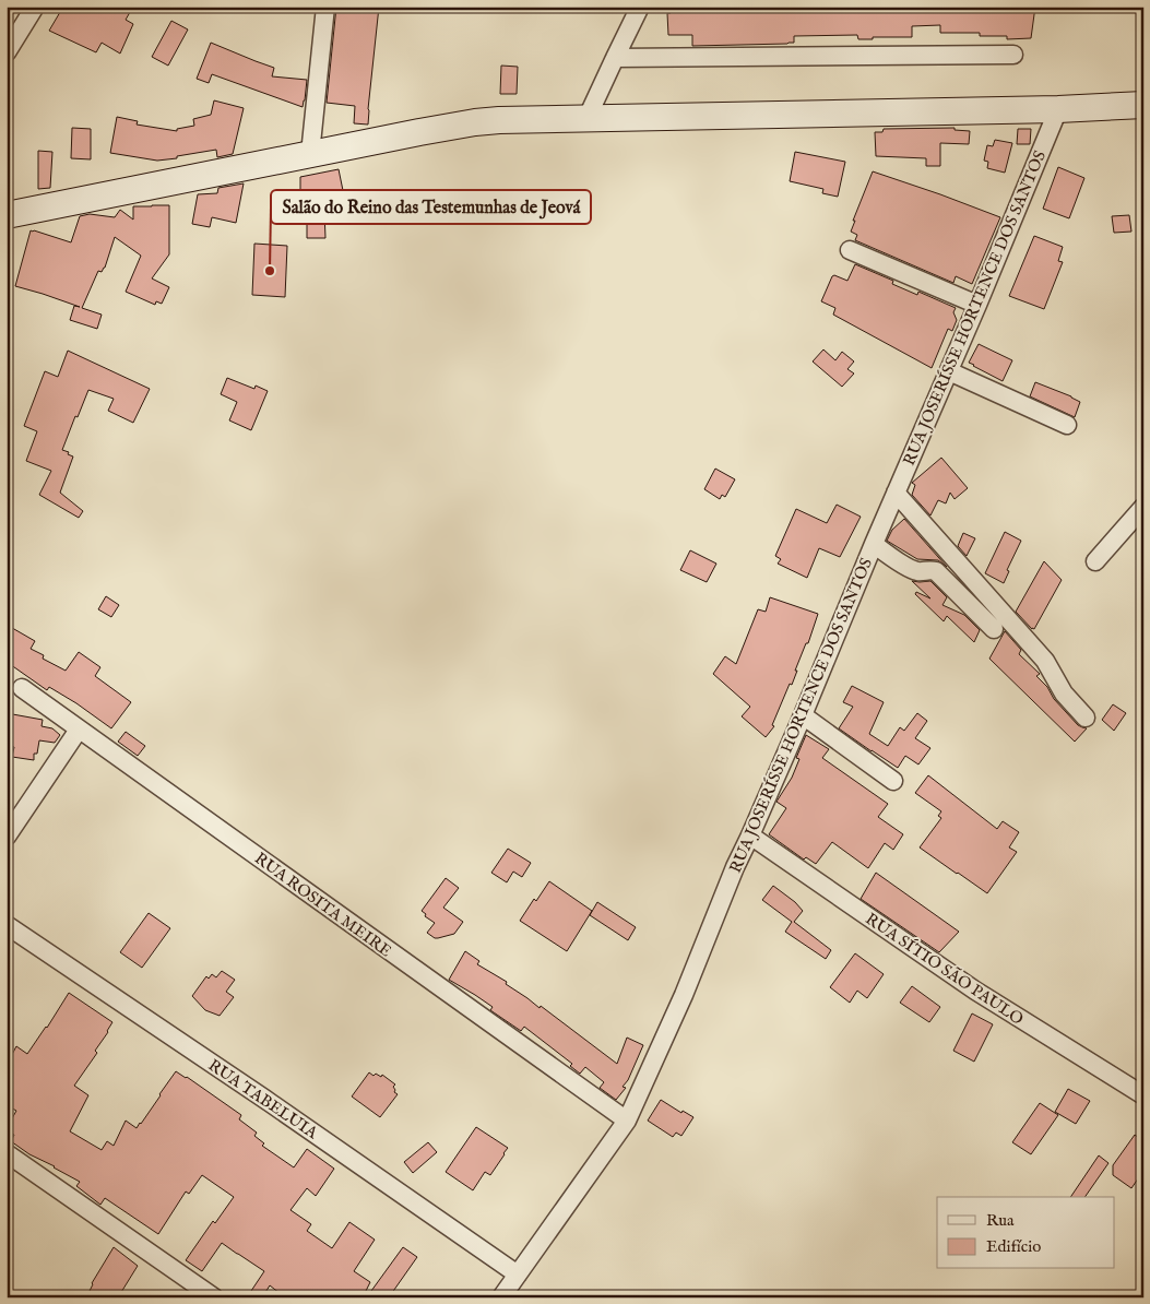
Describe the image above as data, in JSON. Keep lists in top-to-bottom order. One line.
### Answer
{"streets":{"street":["RUA JOSERÍSSE HORTENCE DOS SANTOS","RUA ROSITA MEIRE","RUA SÍTIO SÃO PAULO","RUA TABELUIA"]},"crossings":[["RUA JOSERÍSSE HORTENCE DOS SANTOS","RUA ROSITA MEIRE"],["RUA JOSERÍSSE HORTENCE DOS SANTOS","RUA SÍTIO SÃO PAULO"],["RUA JOSERÍSSE HORTENCE DOS SANTOS","RUA TABELUIA"]],"places":["Salão do Reino das Testemunhas de Jeová"],"legend":["Rua","Edifício"]}
